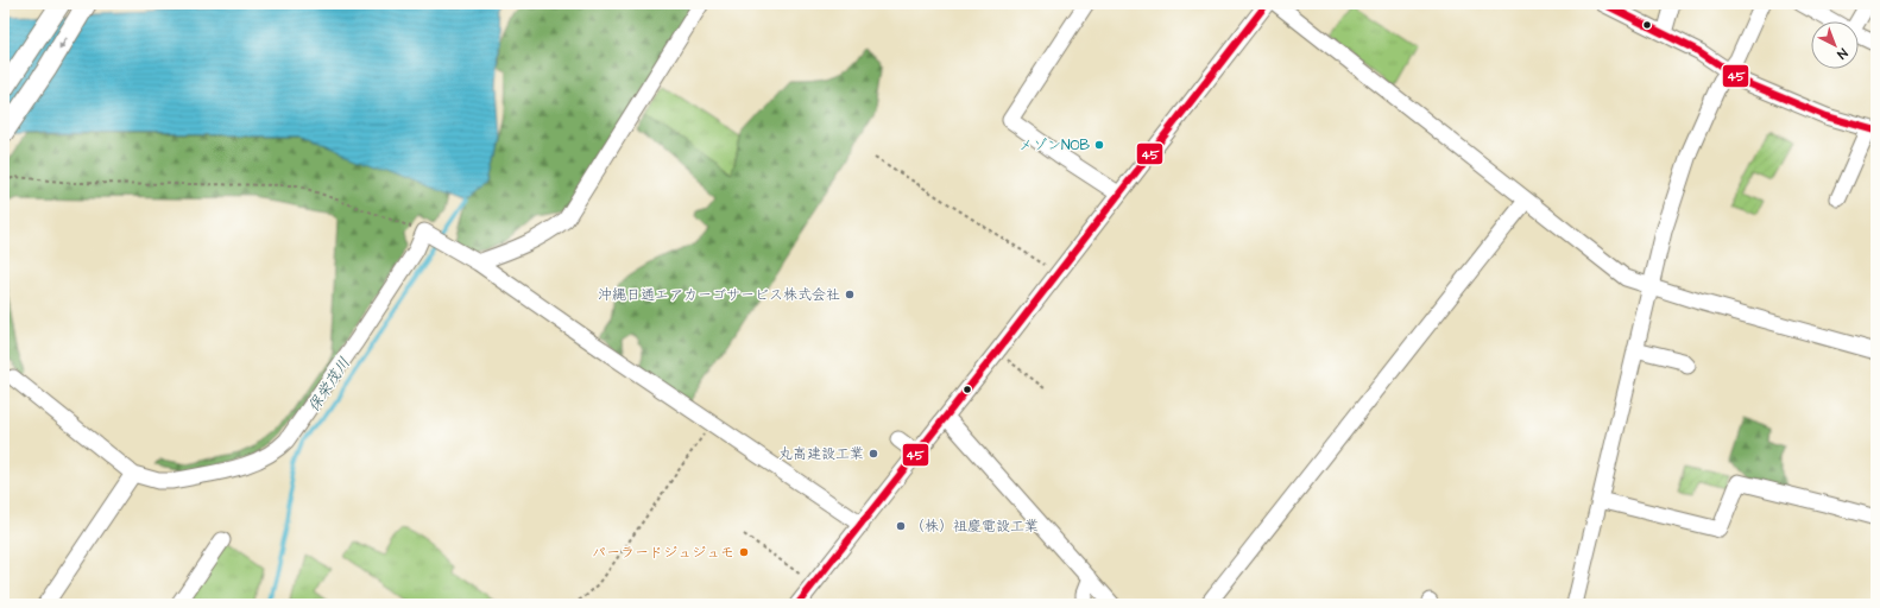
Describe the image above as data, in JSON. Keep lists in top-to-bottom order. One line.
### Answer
{"water":["保栄茂川"],"places":["メゾンNOB","沖縄日通エアカーゴサービス株式会社","丸高建設工業","（株）祖慶電設工業","パーラードジュジュモ"],"lines":["transit line 45"],"north":"bottom right"}
